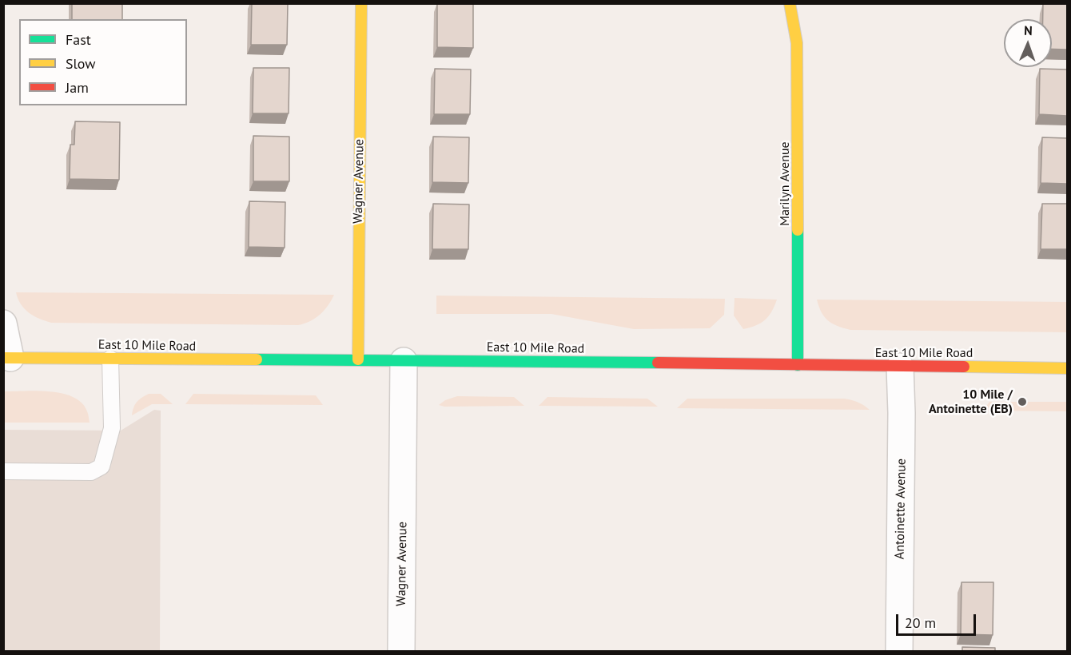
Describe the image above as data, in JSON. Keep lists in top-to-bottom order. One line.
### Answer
{"streets":{"main road":["Wagner Avenue","Marilyn Avenue","East 10 Mile Road"],"street":["Antoinette Avenue"]},"crossings":[["Wagner Avenue","East 10 Mile Road"],["Marilyn Avenue","East 10 Mile Road"],["East 10 Mile Road","Antoinette Avenue"]],"places":["10 Mile / Antoinette (EB)"],"legend":["Fast","Slow","Jam"],"scale_bar":"20 m","north":"top"}
